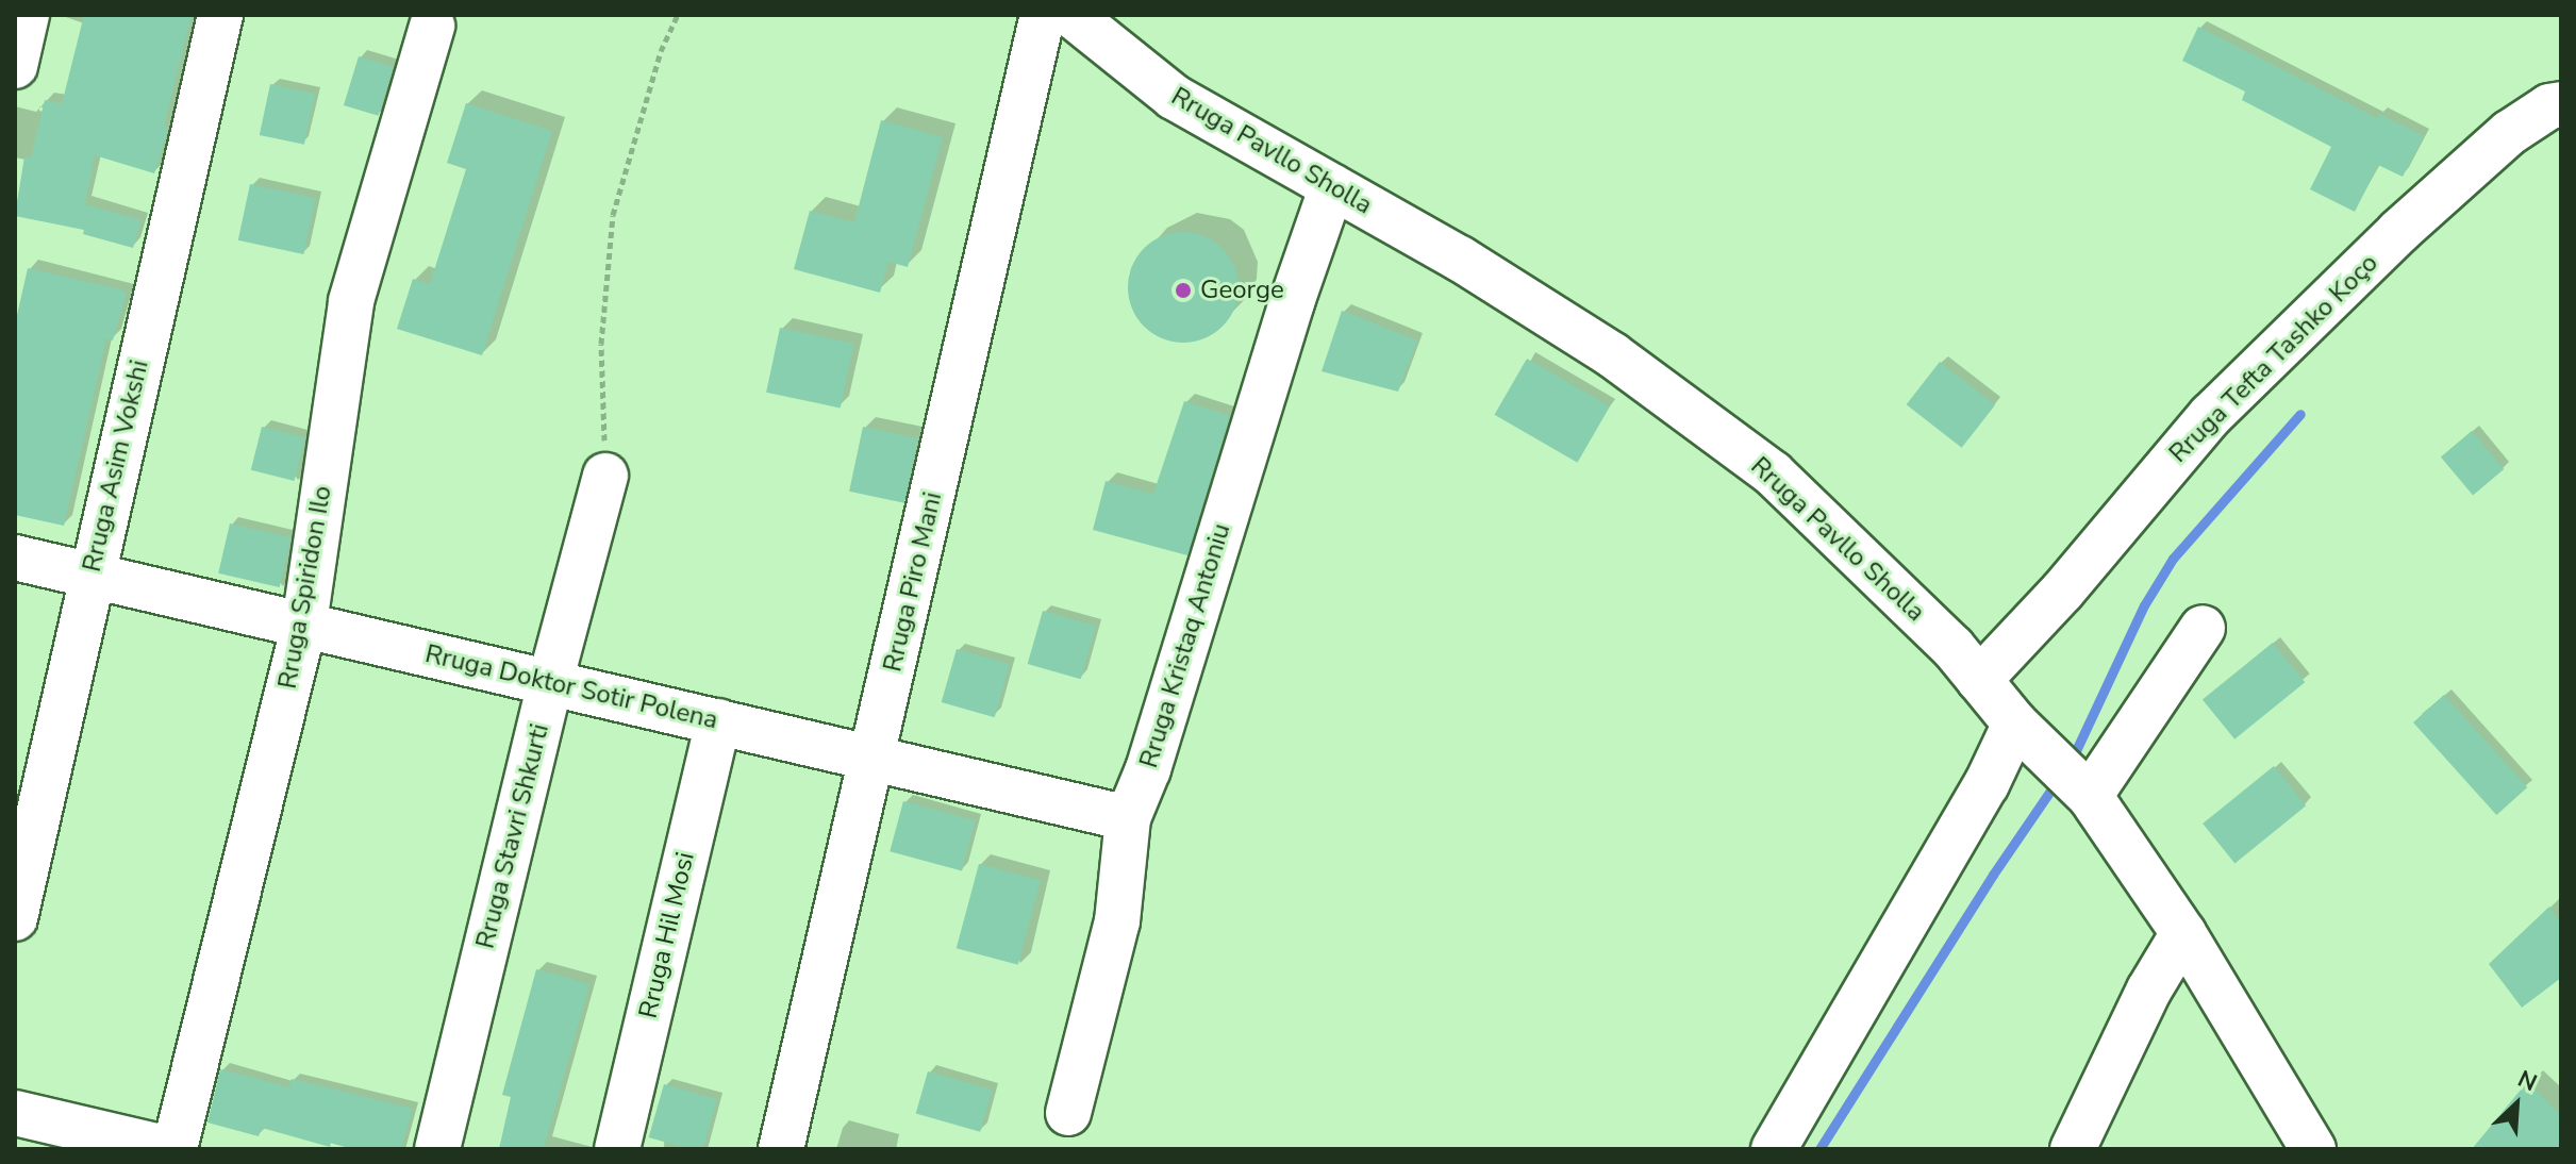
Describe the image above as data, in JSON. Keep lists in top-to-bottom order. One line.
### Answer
{"streets":{"street":["Rruga Pavllo Sholla","Rruga Tefta Tashko Koço","Rruga Asim Vokshi","Rruga Piro Mani","Rruga Spiridon Ilo","Rruga Kristaq Antoniu","Rruga Doktor Sotir Polena","Rruga Stavri Shkurti","Rruga Hil Mosi"]},"crossings":[["Rruga Pavllo Sholla","Rruga Tefta Tashko Koço"],["Rruga Pavllo Sholla","Rruga Kristaq Antoniu"],["Rruga Asim Vokshi","Rruga Doktor Sotir Polena"],["Rruga Piro Mani","Rruga Doktor Sotir Polena"],["Rruga Spiridon Ilo","Rruga Doktor Sotir Polena"],["Rruga Kristaq Antoniu","Rruga Doktor Sotir Polena"],["Rruga Doktor Sotir Polena","Rruga Stavri Shkurti"],["Rruga Doktor Sotir Polena","Rruga Hil Mosi"]],"places":["George"],"north":"top right"}
